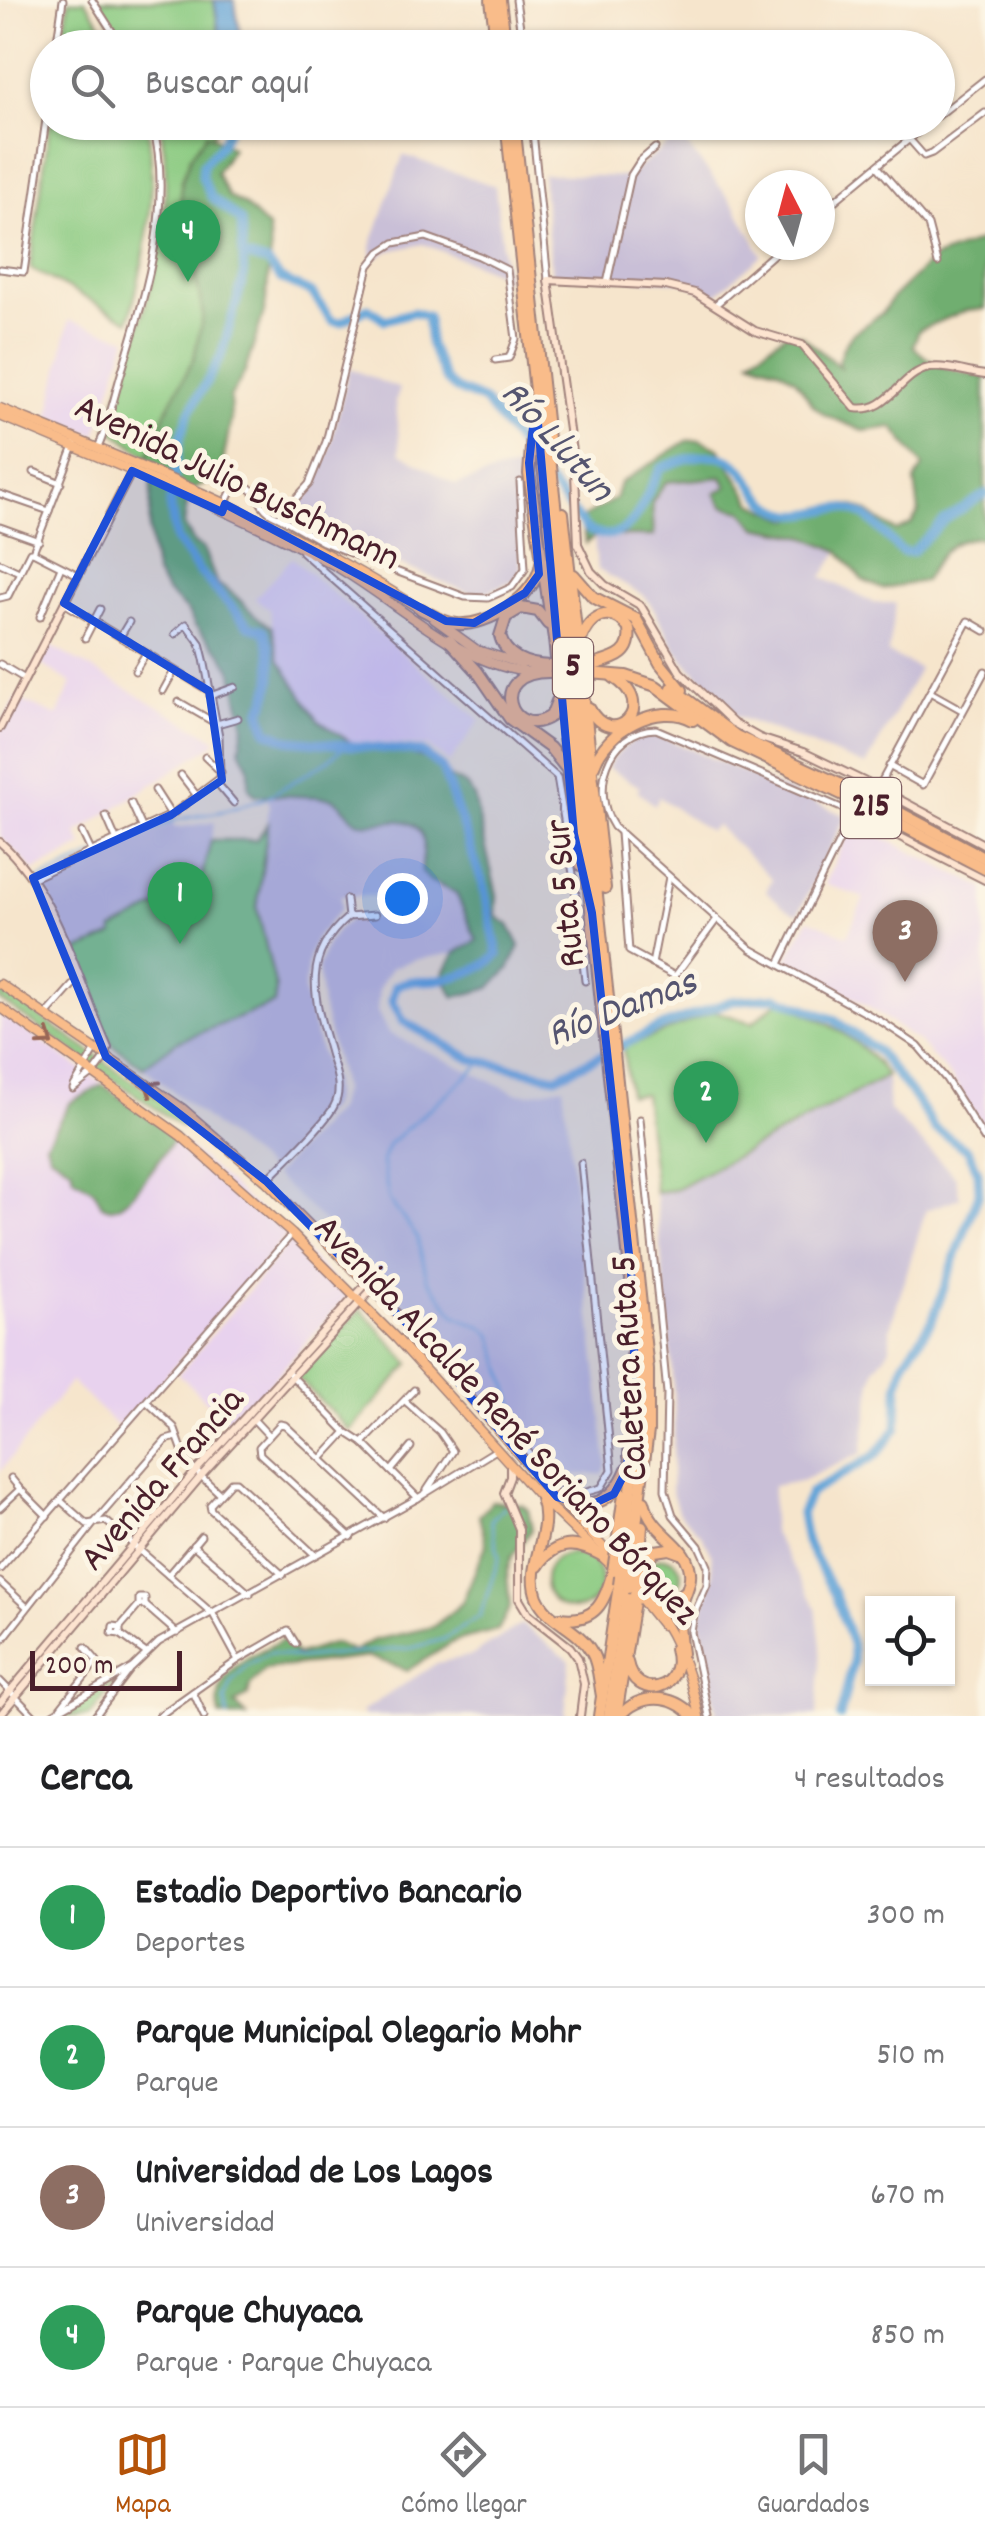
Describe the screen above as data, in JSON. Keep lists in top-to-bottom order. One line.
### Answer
{"streets":{"highway":["5","215","Ruta 5 Sur"],"main road":["Avenida Julio Buschmann","Avenida Alcalde René Soriano Bórquez"],"street":["Caletera Ruta 5","Avenida Francia"]},"crossings":[["Ruta 5 Sur","Avenida Alcalde René Soriano Bórquez"],["Avenida Alcalde René Soriano Bórquez","Avenida Francia"]],"water":["Río Llutun","Río Damas"],"scale_bar":"200 m","north":"top","page":{"search":"Buscar aquí","pins":["4","1","3","2"],"scale":"200 m","heading":["Cerca","4 resultados"],"list":[{"mark":"1","name":"Estadio Deportivo Bancario","note":"Deportes","value":"300 m"},{"mark":"2","name":"Parque Municipal Olegario Mohr","note":"Parque","value":"510 m"},{"mark":"3","name":"Universidad de Los Lagos","note":"Universidad","value":"670 m"},{"mark":"4","name":"Parque Chuyaca","note":"Parque · Parque Chuyaca","value":"850 m"}],"nav":["Mapa","Cómo llegar","Guardados"]}}
